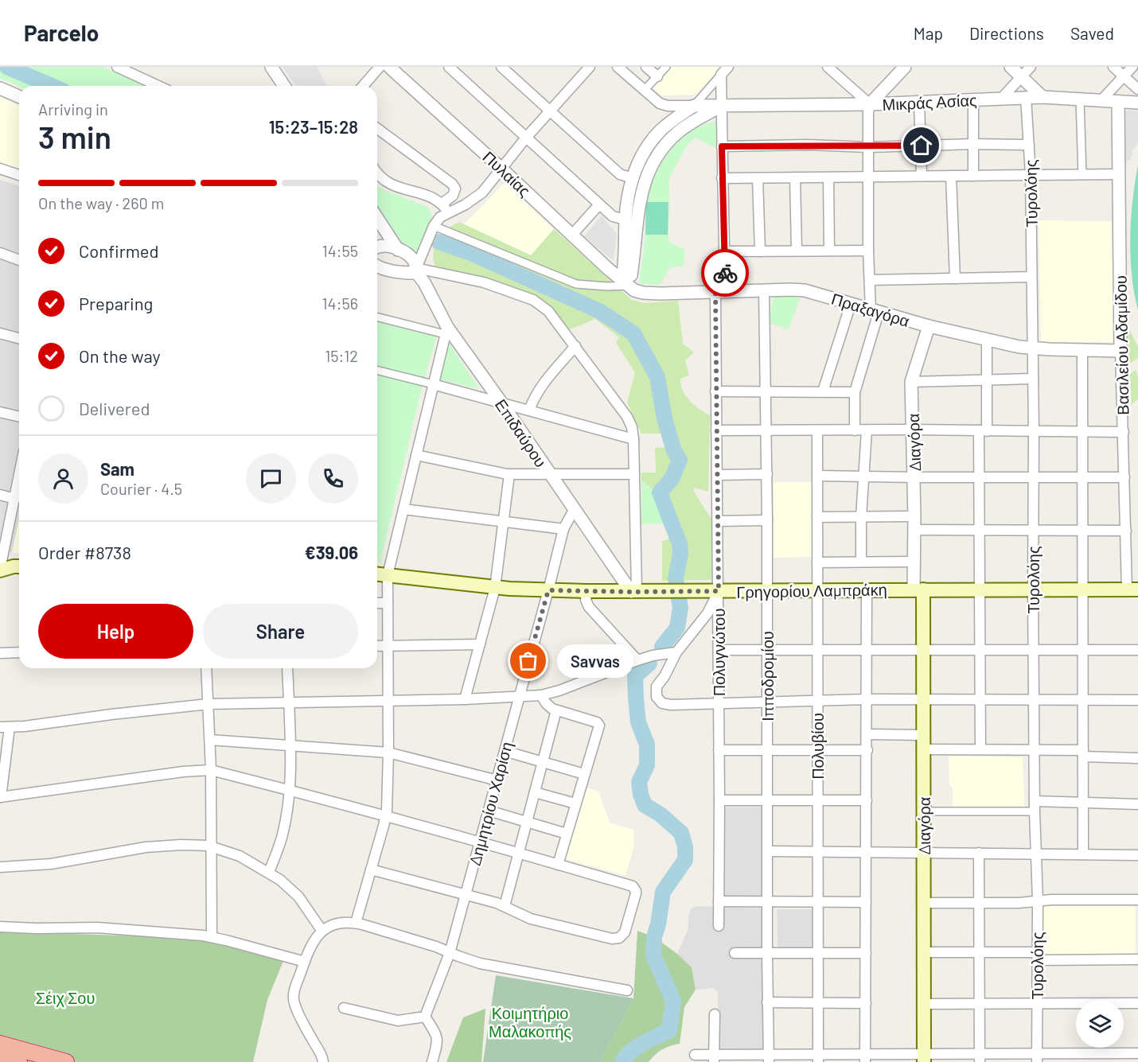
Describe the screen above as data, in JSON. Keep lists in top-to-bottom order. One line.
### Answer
{"streets":{"main road":["Διαγόρα","Γρηγορίου Λαμπράκη"],"street":["Μικράς Ασίας","Πυλαίας","Τυρολόης","Πραξαγόρα","Βασιλείου Αδαμίδου","Επιδαύρου","Πολυγνώτου","Ιπποδρομίου","Πολυβίου","Δημητρίου Χαρίση"]},"crossings":[["Μικράς Ασίας","Τυρολόης"],["Μικράς Ασίας","Βασιλείου Αδαμίδου"],["Μικράς Ασίας","Πολυγνώτου"],["Πυλαίας","Πραξαγόρα"],["Τυρολόης","Πραξαγόρα"],["Τυρολόης","Γρηγορίου Λαμπράκη"],["Πραξαγόρα","Βασιλείου Αδαμίδου"],["Πραξαγόρα","Διαγόρα"],["Πραξαγόρα","Πολυγνώτου"],["Πραξαγόρα","Ιπποδρομίου"],["Βασιλείου Αδαμίδου","Γρηγορίου Λαμπράκη"],["Επιδαύρου","Γρηγορίου Λαμπράκη"],["Επιδαύρου","Δημητρίου Χαρίση"],["Διαγόρα","Γρηγορίου Λαμπράκη"],["Γρηγορίου Λαμπράκη","Πολυγνώτου"],["Γρηγορίου Λαμπράκη","Ιπποδρομίου"],["Γρηγορίου Λαμπράκη","Πολυβίου"],["Γρηγορίου Λαμπράκη","Δημητρίου Χαρίση"]],"parks":["Σέιχ Σου","Κοιμητήριο Μαλακοπής"],"places":["Savvas"],"page":{"header":"Parcelo","nav":["Map","Directions","Saved"],"heading":["3 min","Arriving in","15:23–15:28"],"panel":["Sam","Courier · 4.5","Order #8738","€39.06"],"bar":"On the way · 260 m","list":[["Confirmed","14:55"],["Preparing","14:56"],["On the way","15:12"],"Delivered"],"buttons":["Help","Share"],"bubble":"Savvas"}}
